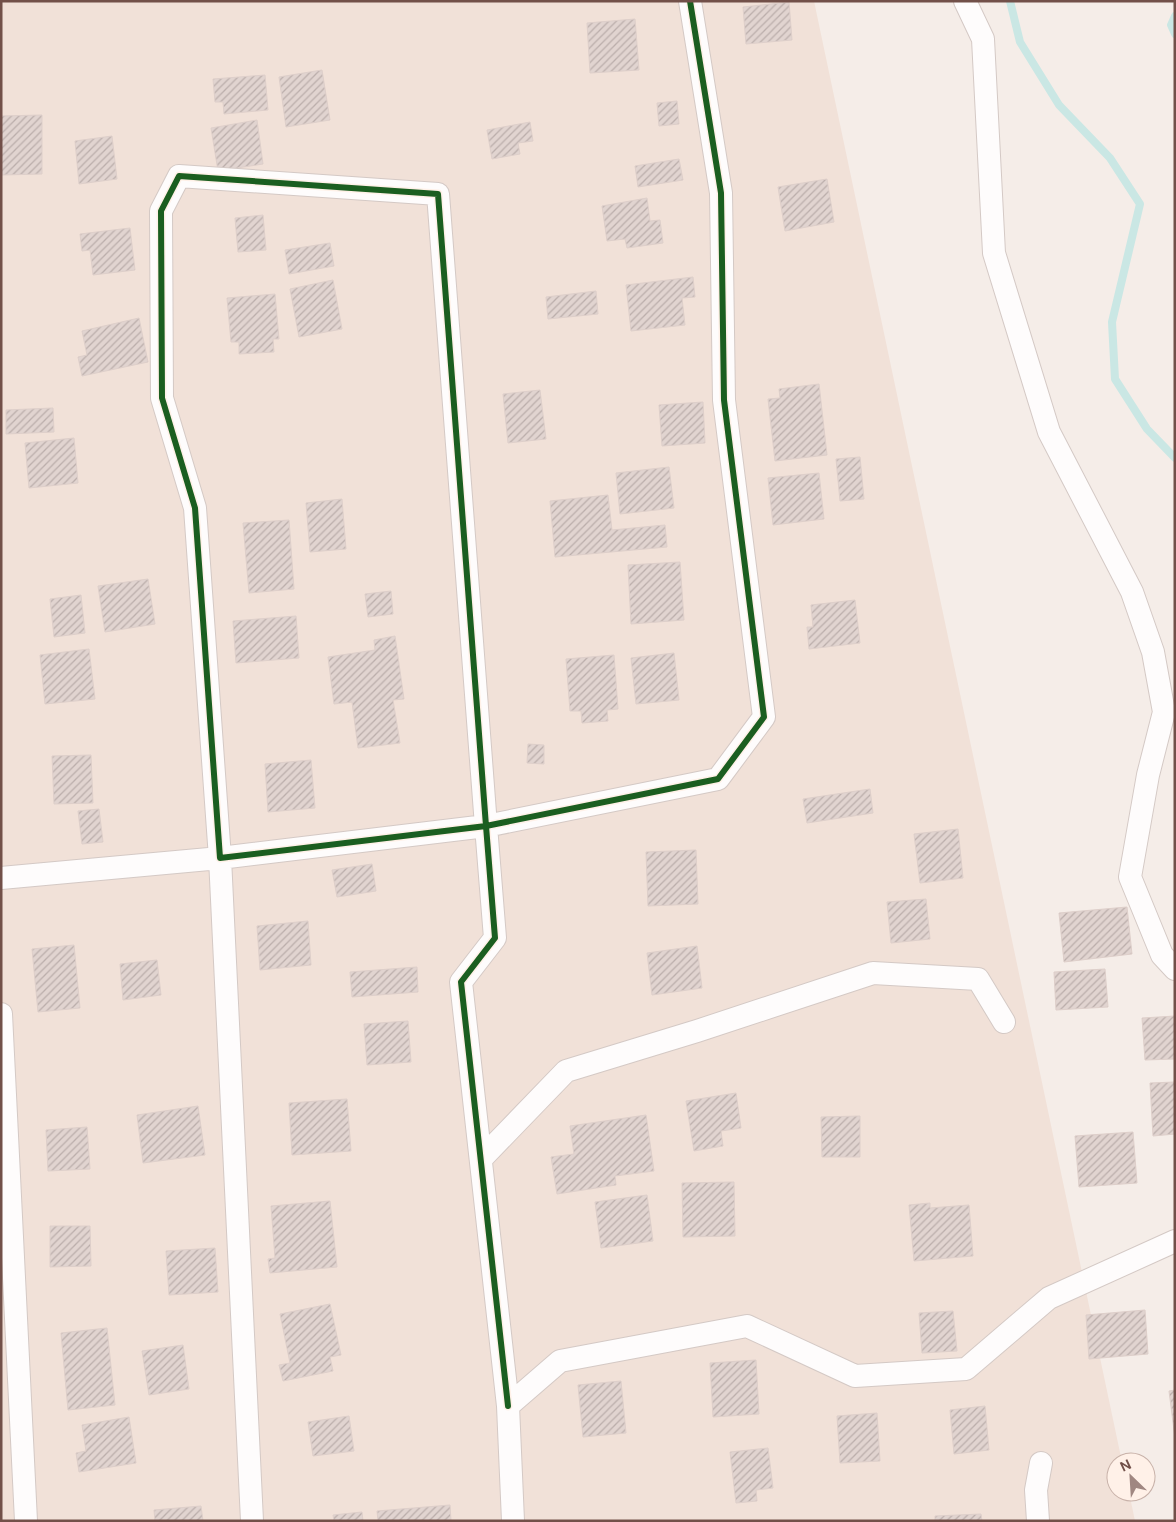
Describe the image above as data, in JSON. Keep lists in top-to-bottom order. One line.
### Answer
{"north":"top left"}
